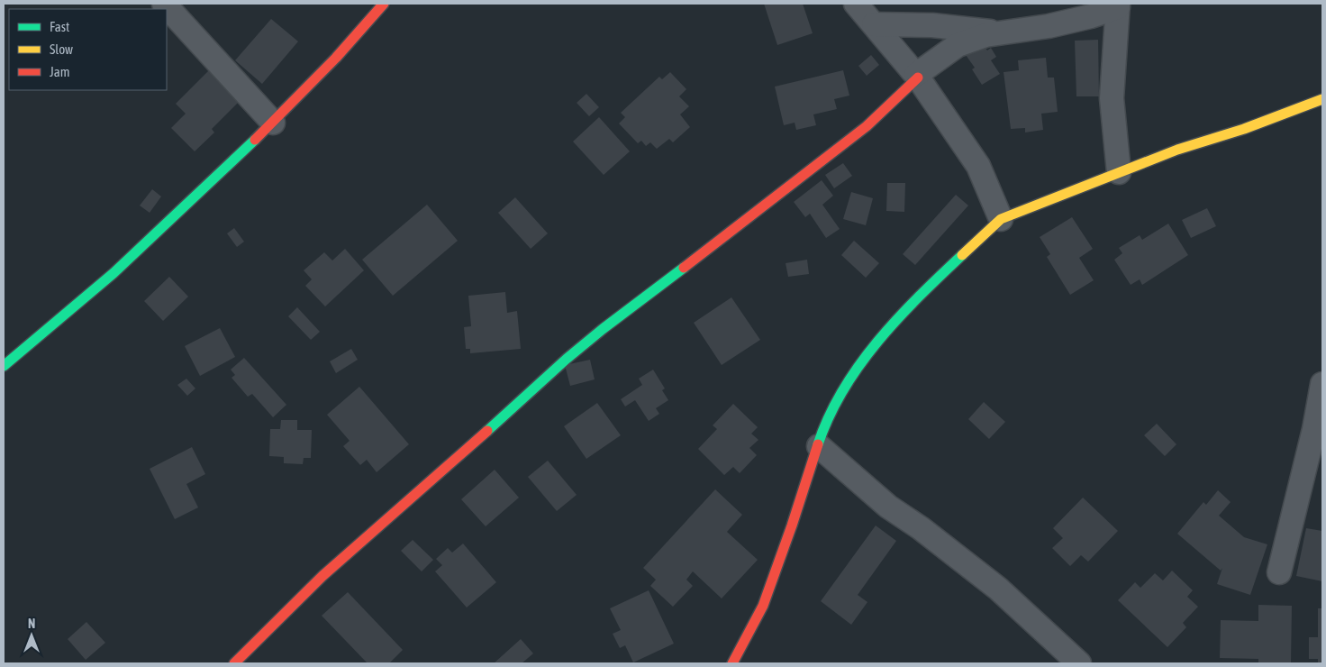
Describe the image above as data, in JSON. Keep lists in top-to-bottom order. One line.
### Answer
{"legend":["Fast","Slow","Jam"],"north":"top"}
